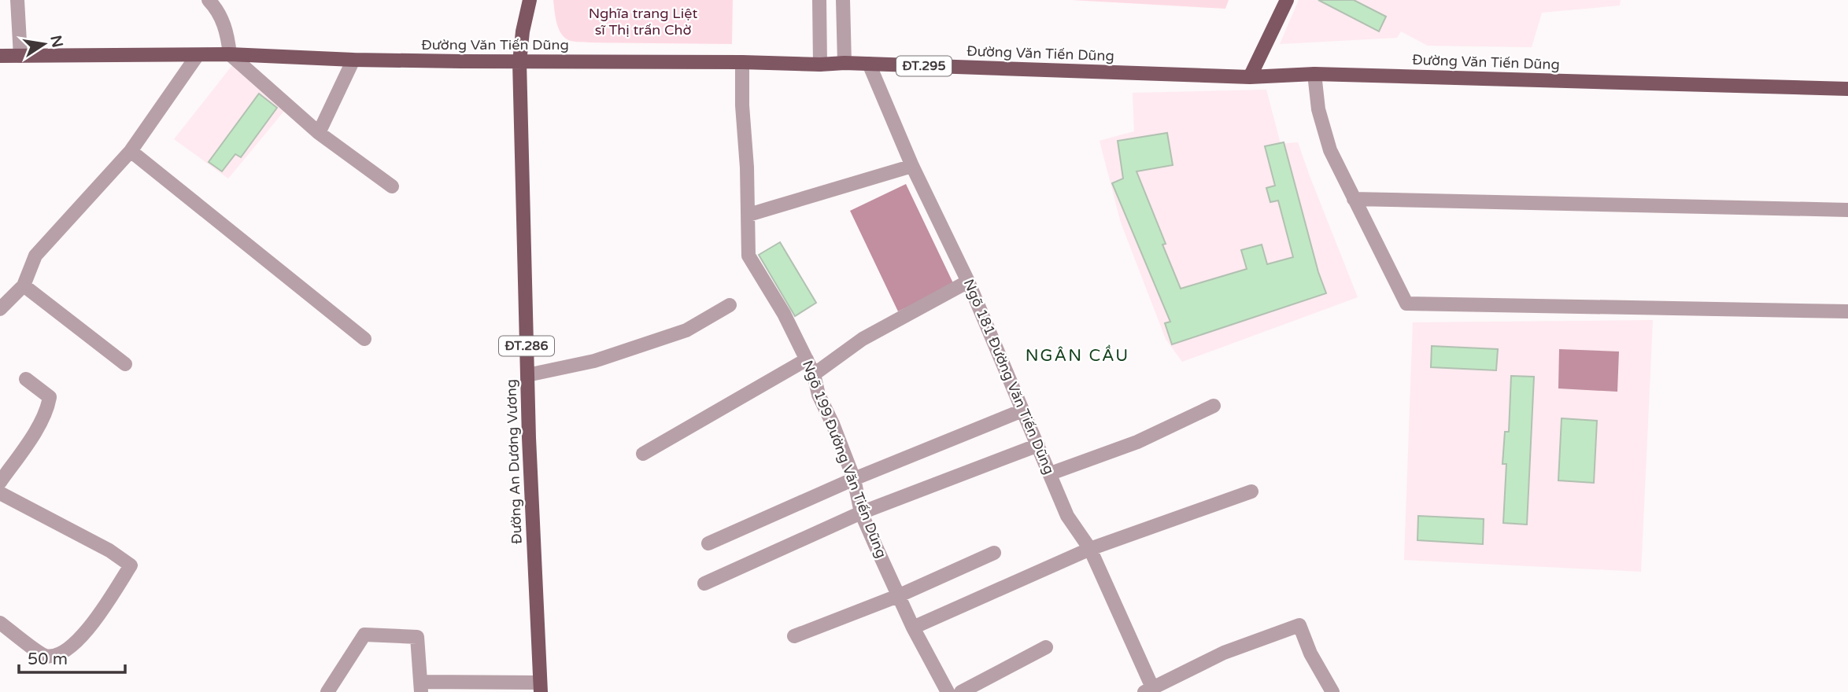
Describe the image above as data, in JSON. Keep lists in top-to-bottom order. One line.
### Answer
{"streets":{"main road":["Đường Văn Tiến Dũng","ĐT.295","ĐT.286","Đường An Dương Vương"],"street":["Ngõ 181 Đường Văn Tiến Dũng","Ngõ 199 Đường Văn Tiến Dũng"]},"crossings":[["Đường Văn Tiến Dũng","Ngõ 181 Đường Văn Tiến Dũng"],["Đường Văn Tiến Dũng","Ngõ 199 Đường Văn Tiến Dũng"],["Đường Văn Tiến Dũng","Đường An Dương Vương"]],"districts":["NGÂN CẦU"],"parks":["Nghĩa trang Liệt sĩ Thị trấn Chờ"],"scale_bar":"50 m","north":"right"}
